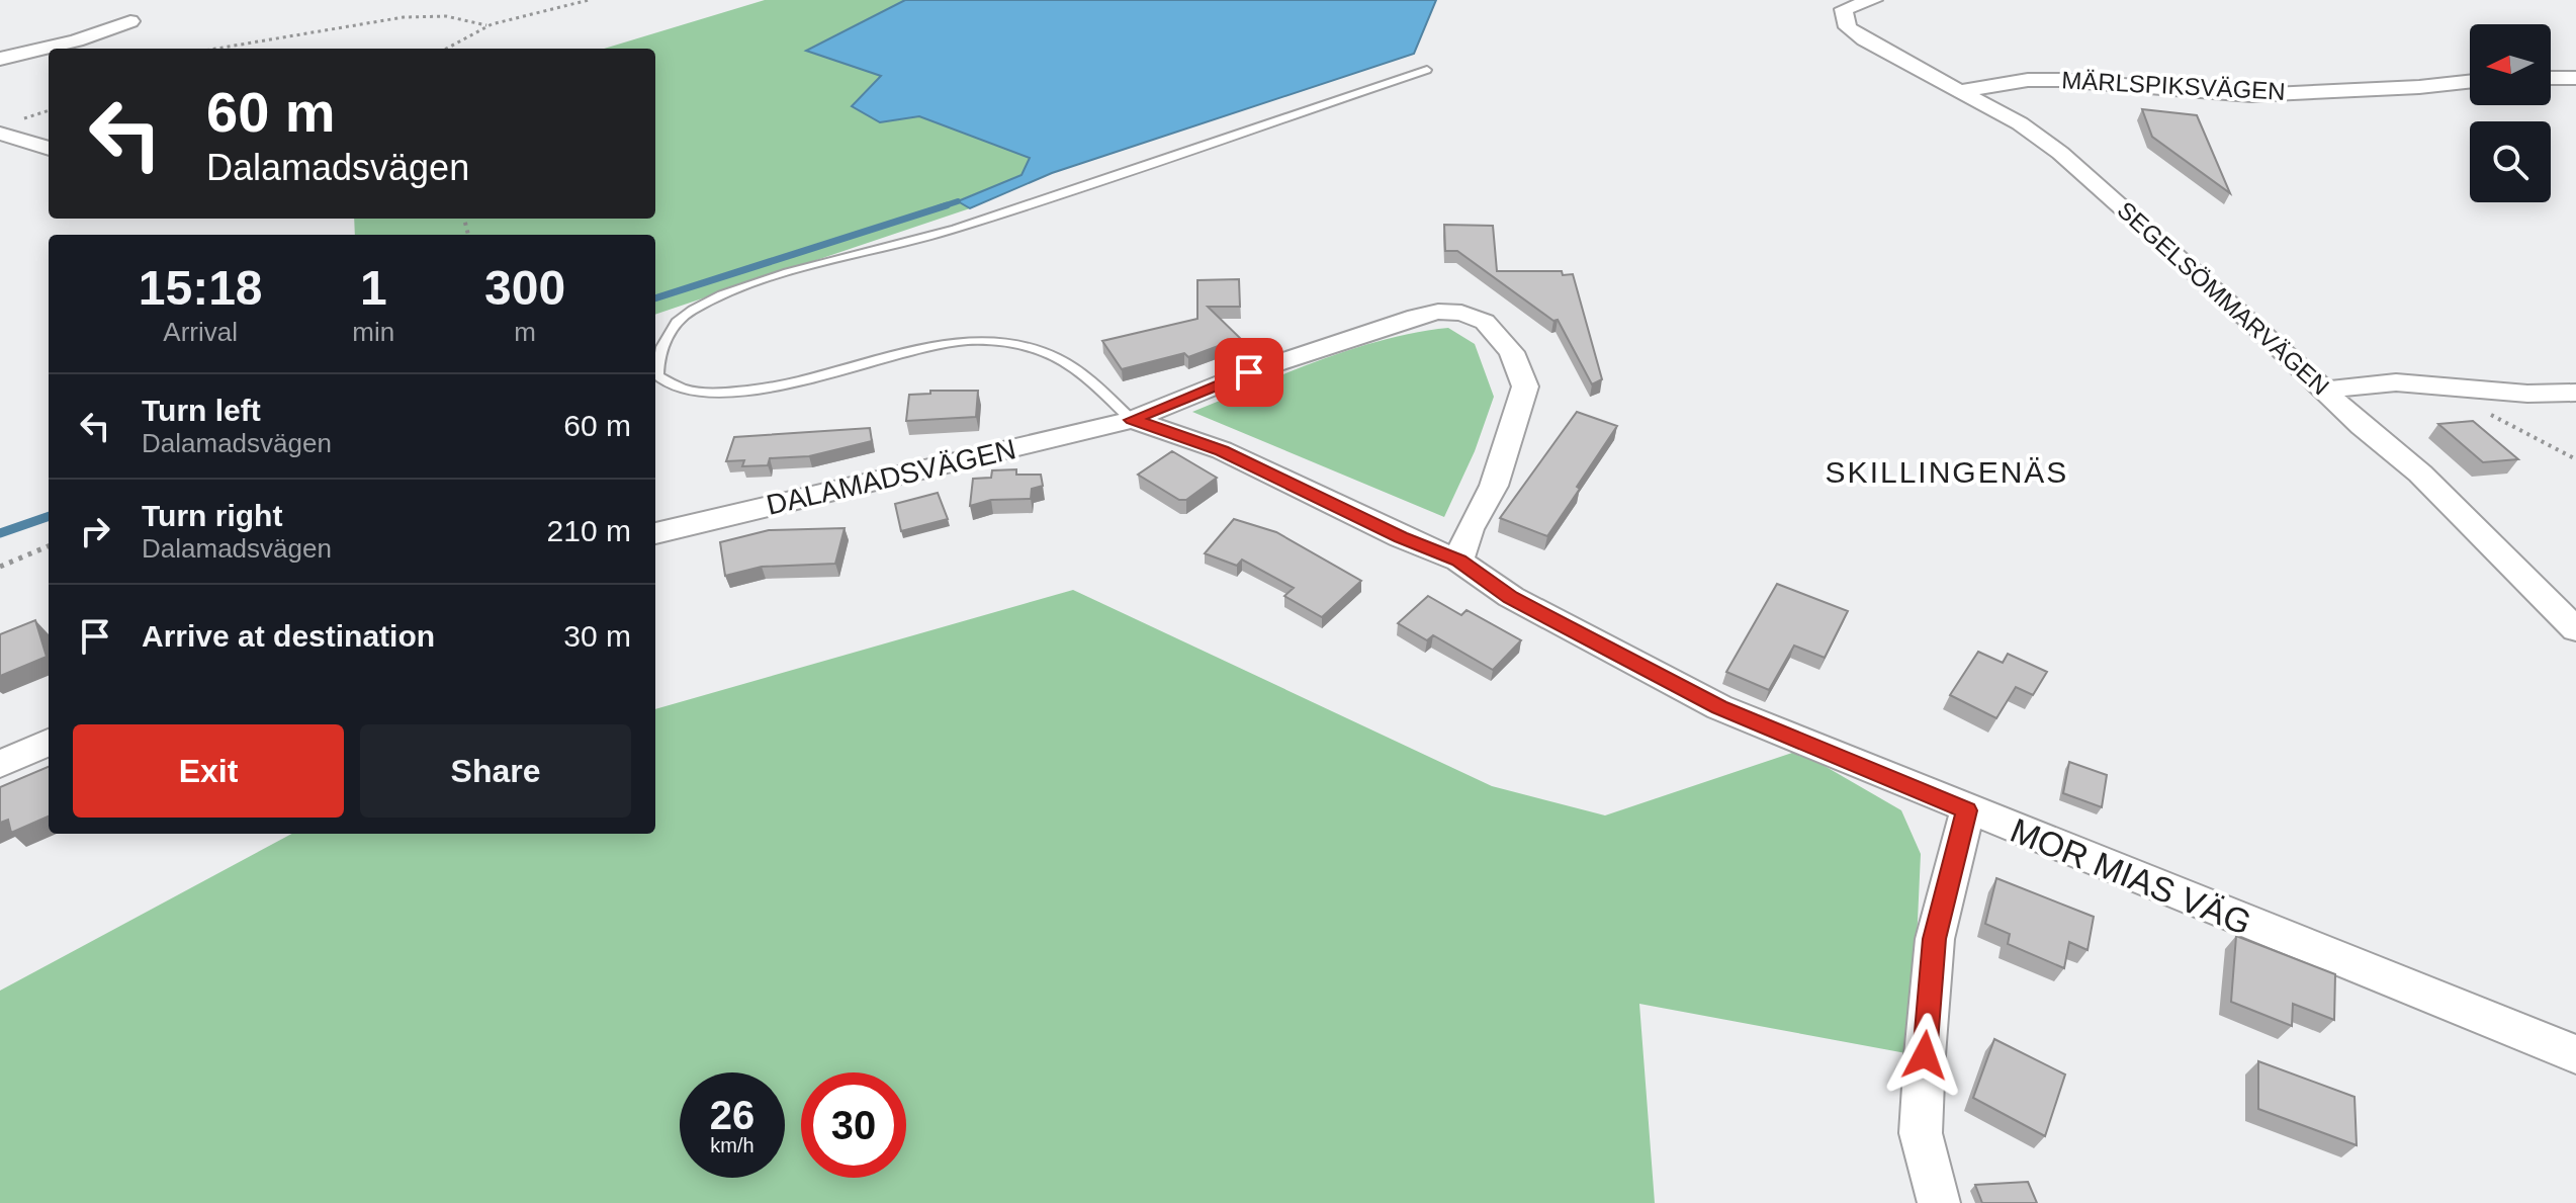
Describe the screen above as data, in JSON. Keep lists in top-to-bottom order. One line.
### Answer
{"streets":{"street":["MÄRLSPIKSVÄGEN","SEGELSÖMMARVÄGEN","DALAMADSVÄGEN","MOR MIAS VÄG"]},"crossings":[["MÄRLSPIKSVÄGEN","SEGELSÖMMARVÄGEN"]],"districts":["SKILLINGENÄS"],"north":"left","page":{"turn":["60 m","Dalamadsvägen"],"eta":["15:18","Arrival","1","min","300","m"],"list":[{"name":"Turn left","note":"Dalamadsvägen","value":"60 m"},{"name":"Turn right","note":"Dalamadsvägen","value":"210 m"},{"name":"Arrive at destination","value":"30 m"}],"buttons":["Exit","Share"],"speed":"26 km/h","limit":"30"}}
